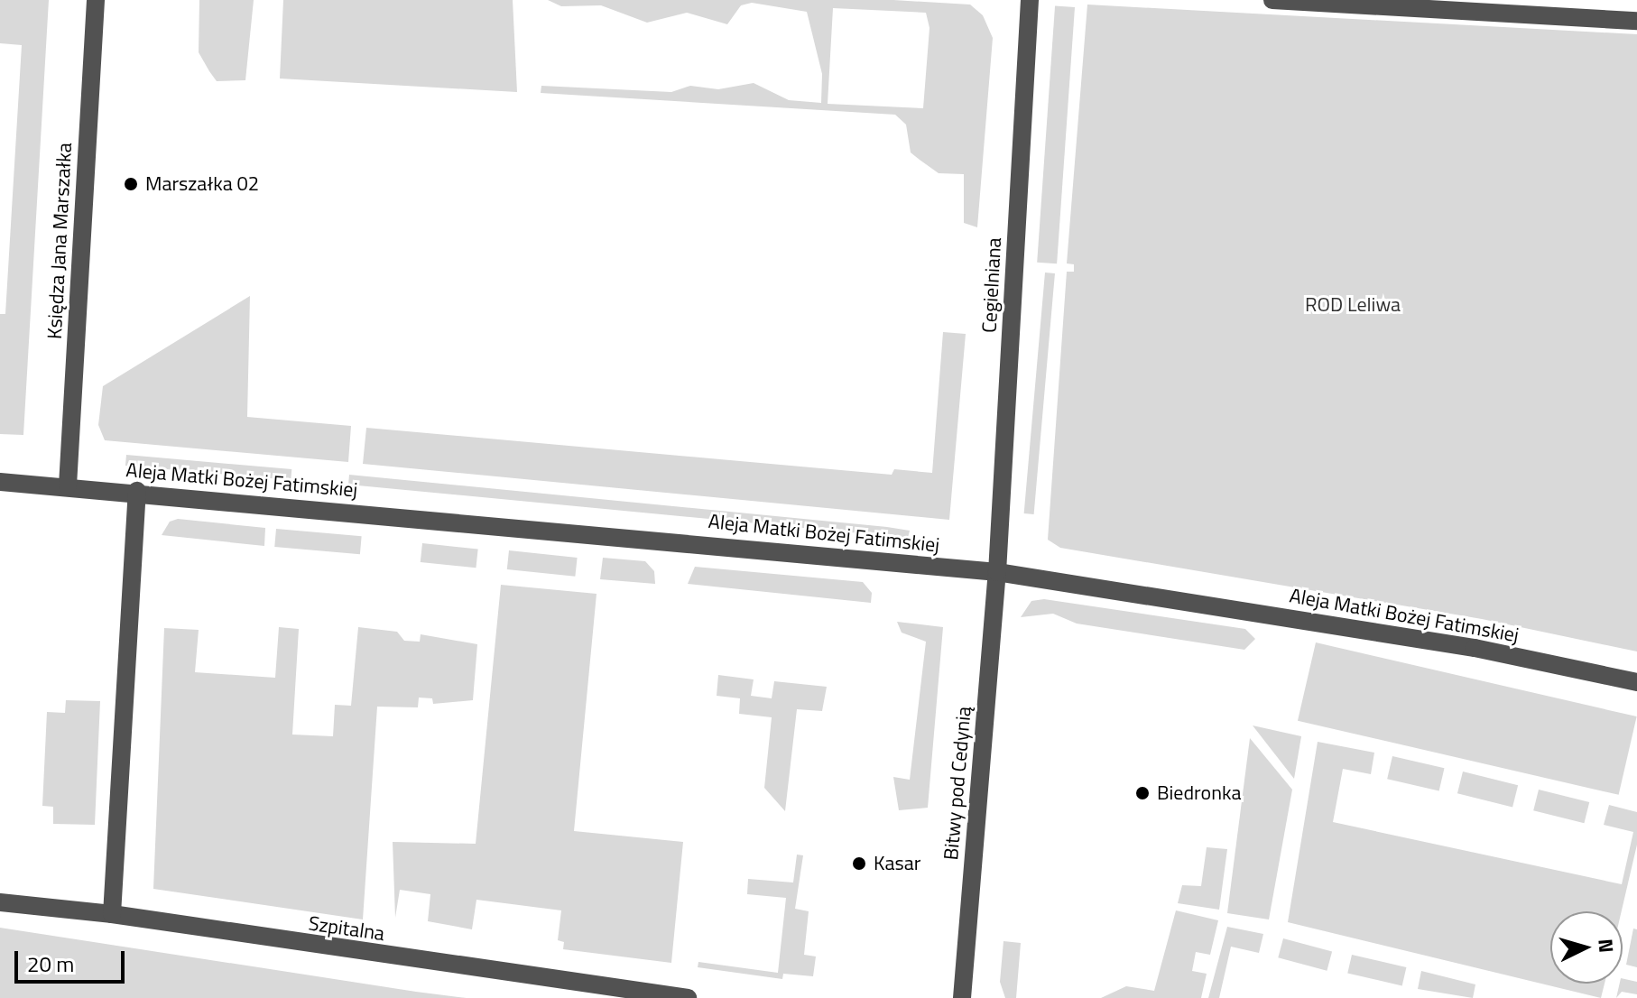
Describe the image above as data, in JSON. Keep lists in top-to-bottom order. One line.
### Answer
{"streets":{"street":["Księdza Jana Marszałka","Cegielniana","Aleja Matki Bożej Fatimskiej","Bitwy pod Cedynią","Szpitalna"]},"crossings":[["Księdza Jana Marszałka","Aleja Matki Bożej Fatimskiej"],["Cegielniana","Aleja Matki Bożej Fatimskiej"],["Cegielniana","Bitwy pod Cedynią"],["Aleja Matki Bożej Fatimskiej","Bitwy pod Cedynią"]],"parks":["ROD Leliwa"],"places":["Marszałka 02","Biedronka","Kasar"],"scale_bar":"20 m","north":"right"}
